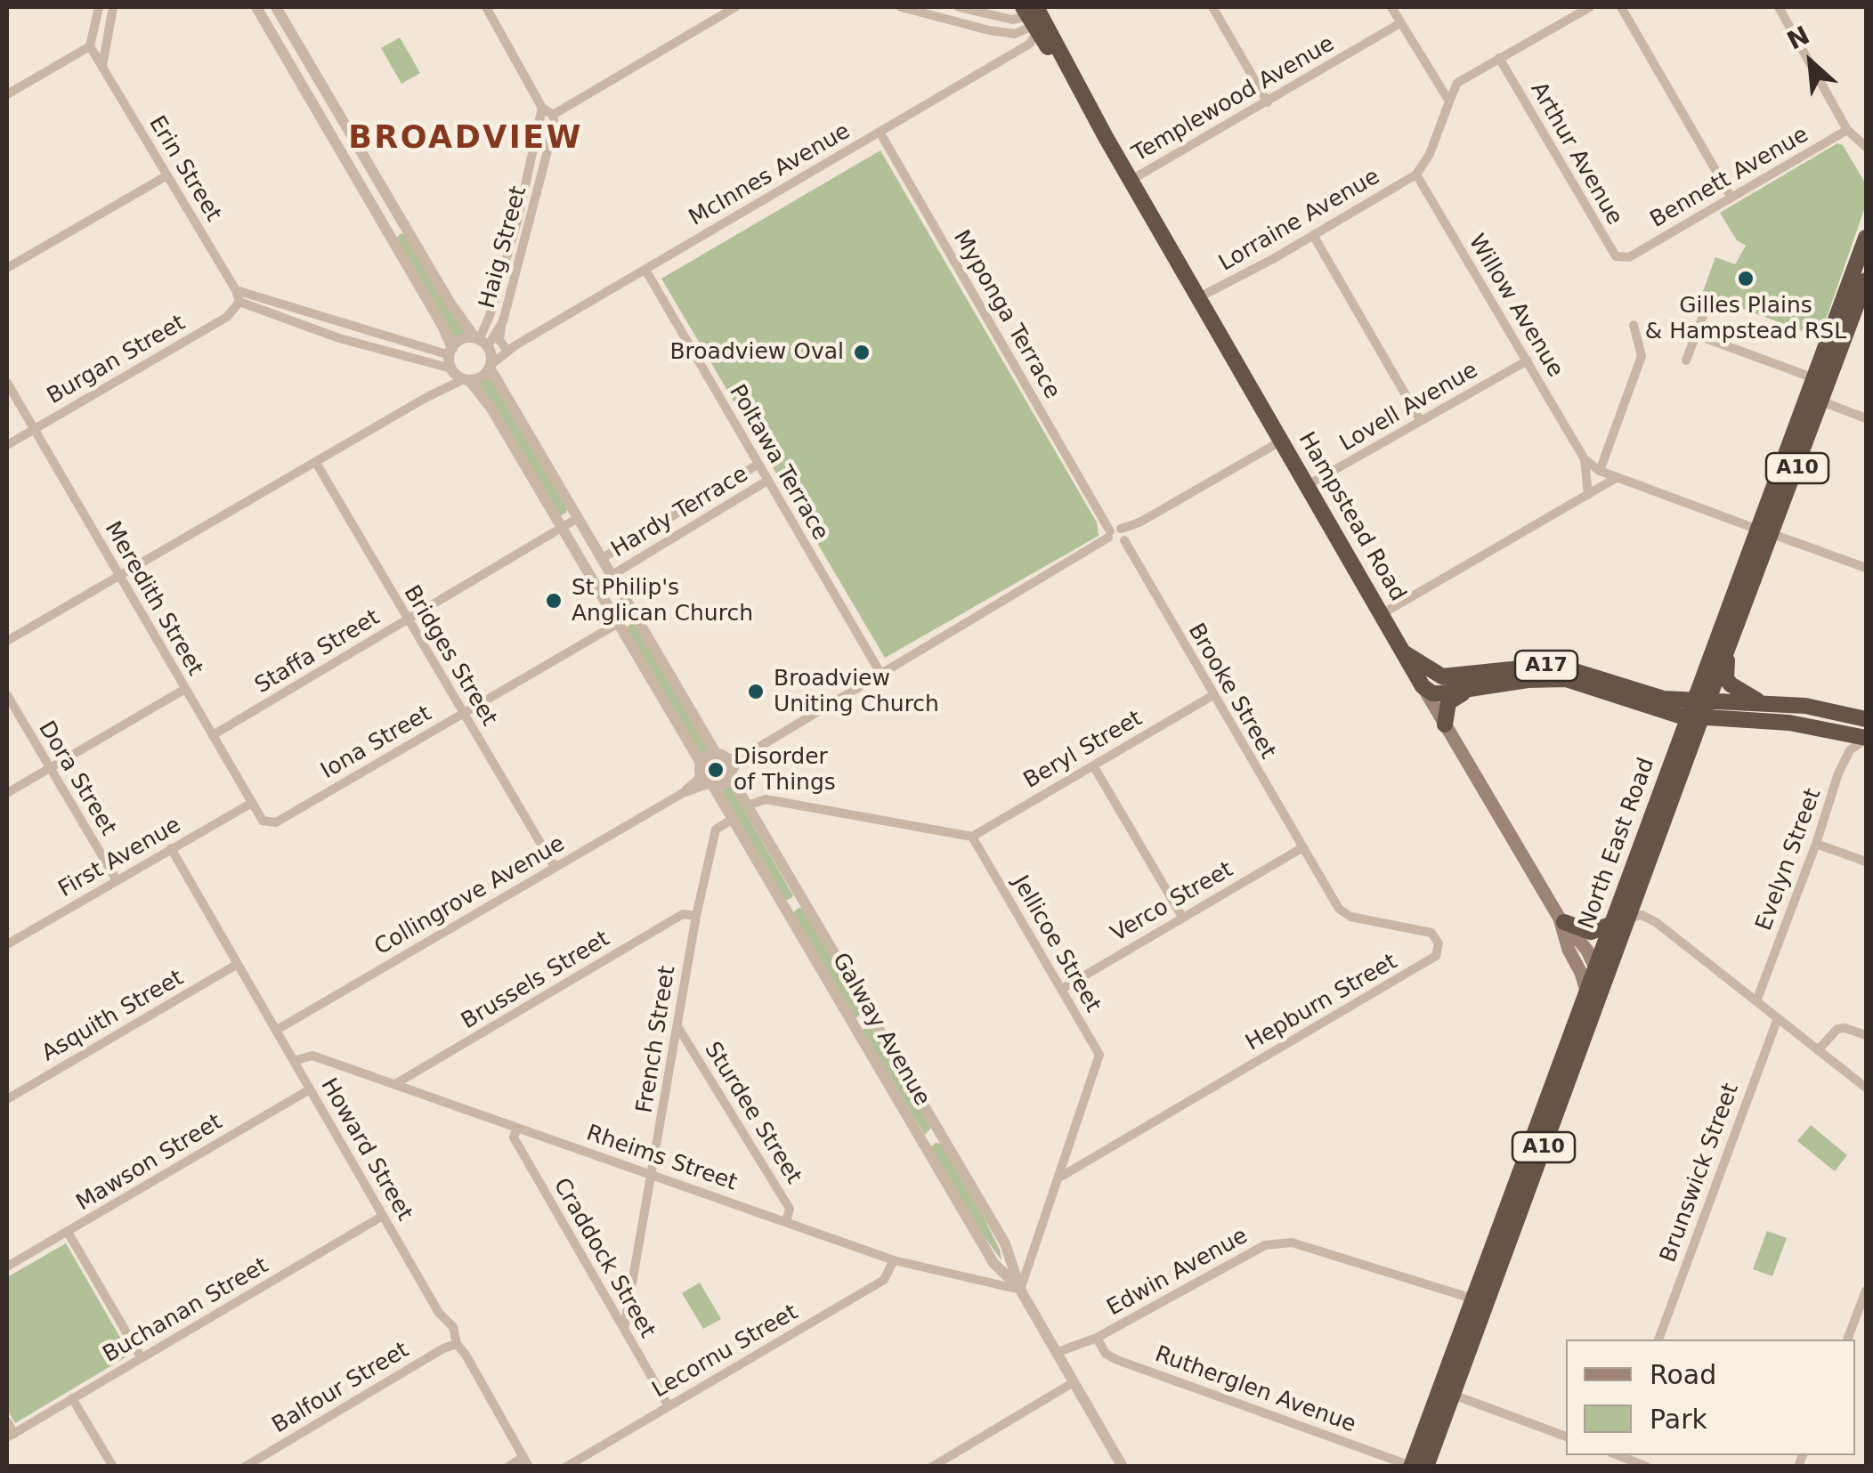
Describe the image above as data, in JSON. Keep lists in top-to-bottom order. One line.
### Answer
{"streets":{"highway":["A10","Hampstead Road","A17","North East Road"],"street":["Templewood Avenue","Arthur Avenue","Erin Street","McInnes Avenue","Bennett Avenue","Lorraine Avenue","Haig Street","Willow Avenue","Myponga Terrace","Burgan Street","Lovell Avenue","Poltawa Terrace","Hardy Terrace","Meredith Street","Staffa Street","Bridges Street","Brooke Street","Iona Street","Beryl Street","Dora Street","First Avenue","Evelyn Street","Collingrove Avenue","Verco Street","Jellicoe Street","Brussels Street","Hepburn Street","Asquith Street","Galway Avenue","French Street","Sturdee Street","Howard Street","Rheims Street","Mawson Street","Brunswick Street","Craddock Street","Edwin Avenue","Buchanan Street","Lecornu Street","Balfour Street","Rutherglen Avenue"]},"crossings":[["Templewood Avenue","Hampstead Road"],["Arthur Avenue","Bennett Avenue"],["Erin Street","Burgan Street"],["McInnes Avenue","Haig Street"],["McInnes Avenue","Myponga Terrace"],["McInnes Avenue","Poltawa Terrace"],["McInnes Avenue","Hampstead Road"],["McInnes Avenue","Galway Avenue"],["Lorraine Avenue","Willow Avenue"],["Lorraine Avenue","Hampstead Road"],["Haig Street","Galway Avenue"],["Willow Avenue","Lovell Avenue"],["Willow Avenue","North East Road"],["Myponga Terrace","Brooke Street"],["Burgan Street","Meredith Street"],["Lovell Avenue","Hampstead Road"],["Poltawa Terrace","Hardy Terrace"],["Hardy Terrace","Galway Avenue"],["Hampstead Road","A17"],["Hampstead Road","North East Road"],["Meredith Street","Staffa Street"],["Meredith Street","Iona Street"],["Meredith Street","First Avenue"],["Staffa Street","Bridges Street"],["Staffa Street","Galway Avenue"],["Bridges Street","Iona Street"],["Bridges Street","Collingrove Avenue"],["A17","North East Road"],["A17","Evelyn Street"],["Brooke Street","Beryl Street"],["Brooke Street","Verco Street"],["Brooke Street","Hepburn Street"],["Iona Street","Galway Avenue"],["Beryl Street","Jellicoe Street"],["Dora Street","First Avenue"],["North East Road","Edwin Avenue"],["North East Road","Rutherglen Avenue"],["First Avenue","Howard Street"],["Collingrove Avenue","Galway Avenue"],["Collingrove Avenue","Howard Street"],["Verco Street","Jellicoe Street"],["Verco Street","Hepburn Street"],["Jellicoe Street","Hepburn Street"],["Jellicoe Street","Galway Avenue"],["Jellicoe Street","Rheims Street"],["Brussels Street","French Street"],["Brussels Street","Rheims Street"],["Asquith Street","Howard Street"],["Galway Avenue","French Street"],["Galway Avenue","Rheims Street"],["Galway Avenue","Edwin Avenue"],["French Street","Sturdee Street"],["French Street","Rheims Street"],["French Street","Craddock Street"],["Sturdee Street","Rheims Street"],["Howard Street","Rheims Street"],["Howard Street","Mawson Street"],["Howard Street","Buchanan Street"],["Howard Street","Balfour Street"],["Rheims Street","Craddock Street"],["Rheims Street","Lecornu Street"],["Craddock Street","Lecornu Street"],["Edwin Avenue","Rutherglen Avenue"]],"districts":["BROADVIEW"],"places":["Gilles Plains & Hampstead RSL","Broadview Oval","St Philip's Anglican Church","Broadview Uniting Church","Disorder of Things"],"legend":["Road","Park"],"north":"top left"}
